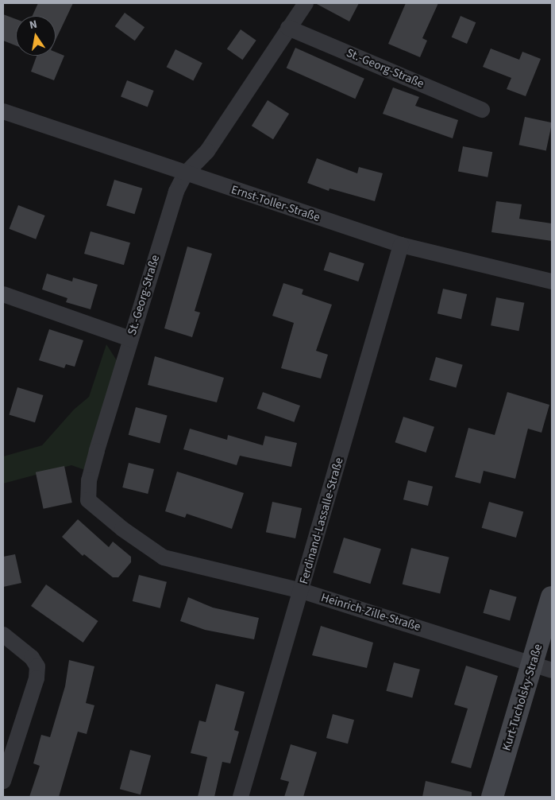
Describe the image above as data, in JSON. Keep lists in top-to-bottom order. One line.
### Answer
{"streets":{"main road":["Kurt-Tucholsky-Straße"],"street":["St.-Georg-Straße","Ernst-Toller-Straße","Ferdinand-Lassalle-Straße","Heinrich-Zille-Straße"]},"crossings":[["St.-Georg-Straße","Ernst-Toller-Straße"],["St.-Georg-Straße","Heinrich-Zille-Straße"],["Ernst-Toller-Straße","Ferdinand-Lassalle-Straße"],["Ferdinand-Lassalle-Straße","Heinrich-Zille-Straße"],["Heinrich-Zille-Straße","Kurt-Tucholsky-Straße"]],"north":"top"}
